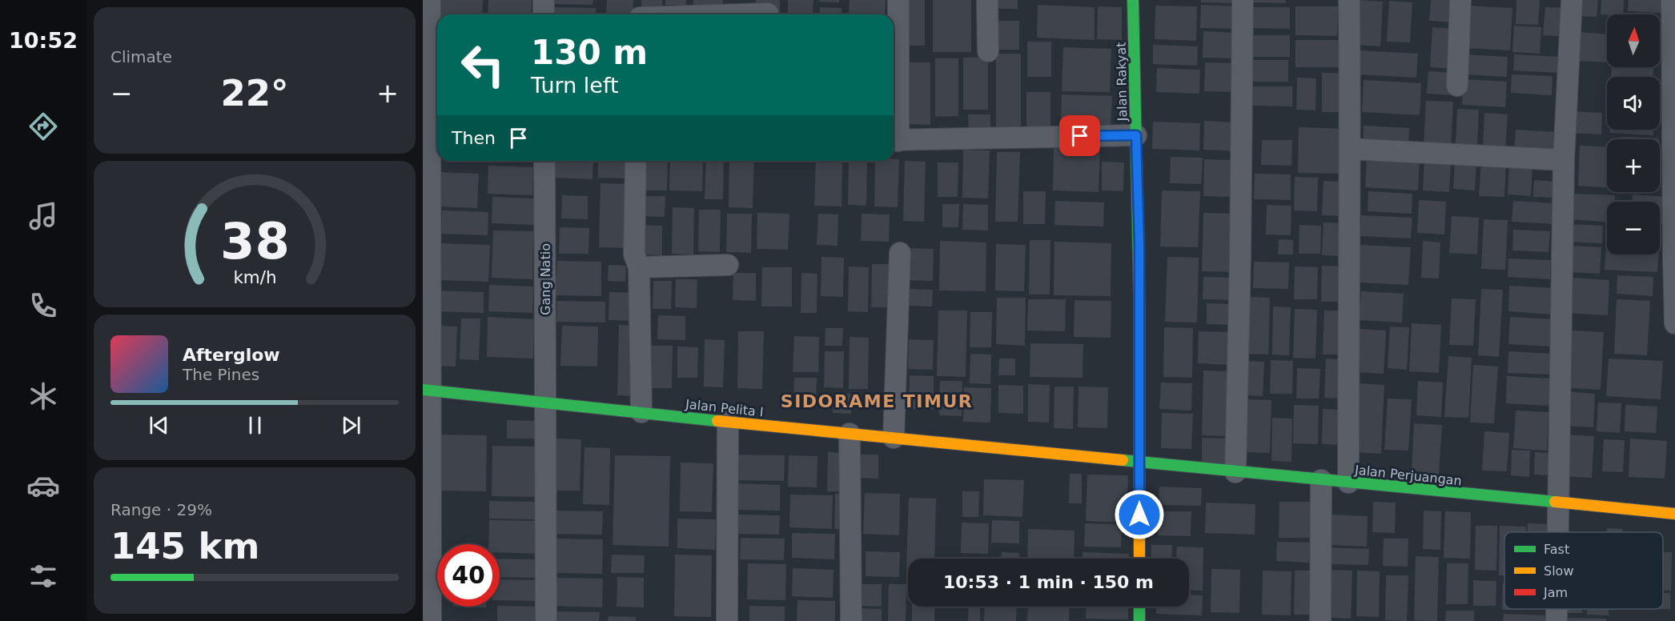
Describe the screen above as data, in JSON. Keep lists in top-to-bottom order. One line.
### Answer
{"streets":{"street":["Jalan Rakyat","Gang Natio","Jalan Pelita I","Jalan Perjuangan"]},"crossings":[["Jalan Rakyat","Jalan Pelita I"],["Jalan Rakyat","Jalan Perjuangan"],["Gang Natio","Jalan Pelita I"],["Jalan Pelita I","Jalan Perjuangan"]],"districts":["SIDORAME TIMUR"],"legend":["Fast","Slow","Jam"],"north":"top","page":{"tabs":"10:52","tile":["Climate",["Range · 29%","145 km"]],"map_buttons":["+","−"],"turn":["130 m","Turn left"],"heat":["−","22°","+"],"then":"Then","song":["Afterglow","The Pines"],"limit":"40","trip":"10:53 · 1 min · 150 m","gauge":["38","km/h"]}}
